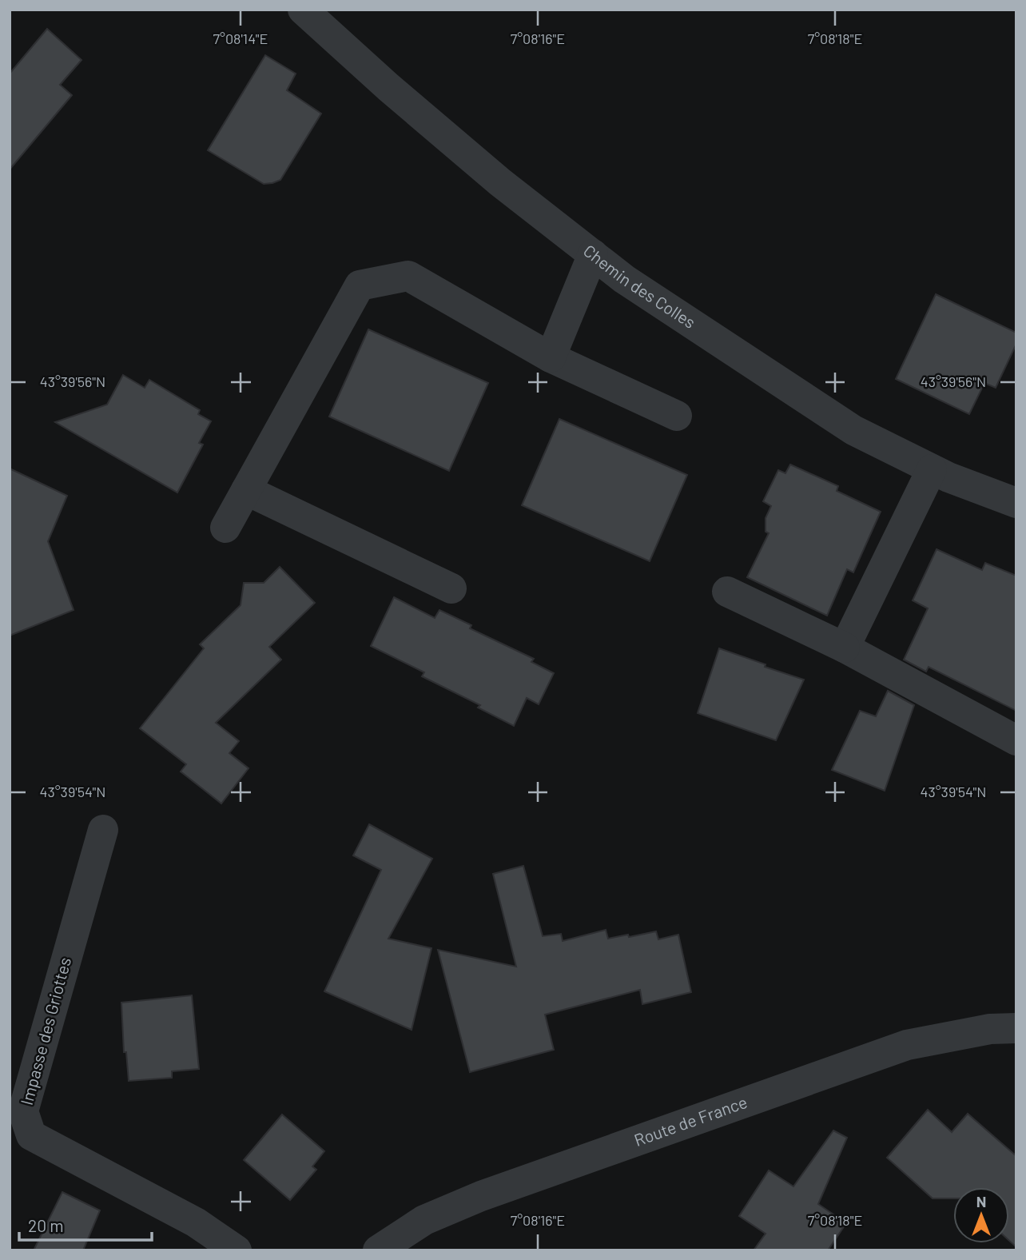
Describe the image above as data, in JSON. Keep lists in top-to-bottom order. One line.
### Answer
{"streets":{"street":["Chemin des Colles","Impasse des Griottes","Route de France"]},"scale_bar":"20 m","north":"top","coordinates":["7°08'14\"E","7°08'16\"E","7°08'18\"E","43°39'56\"N","43°39'54\"N"]}
